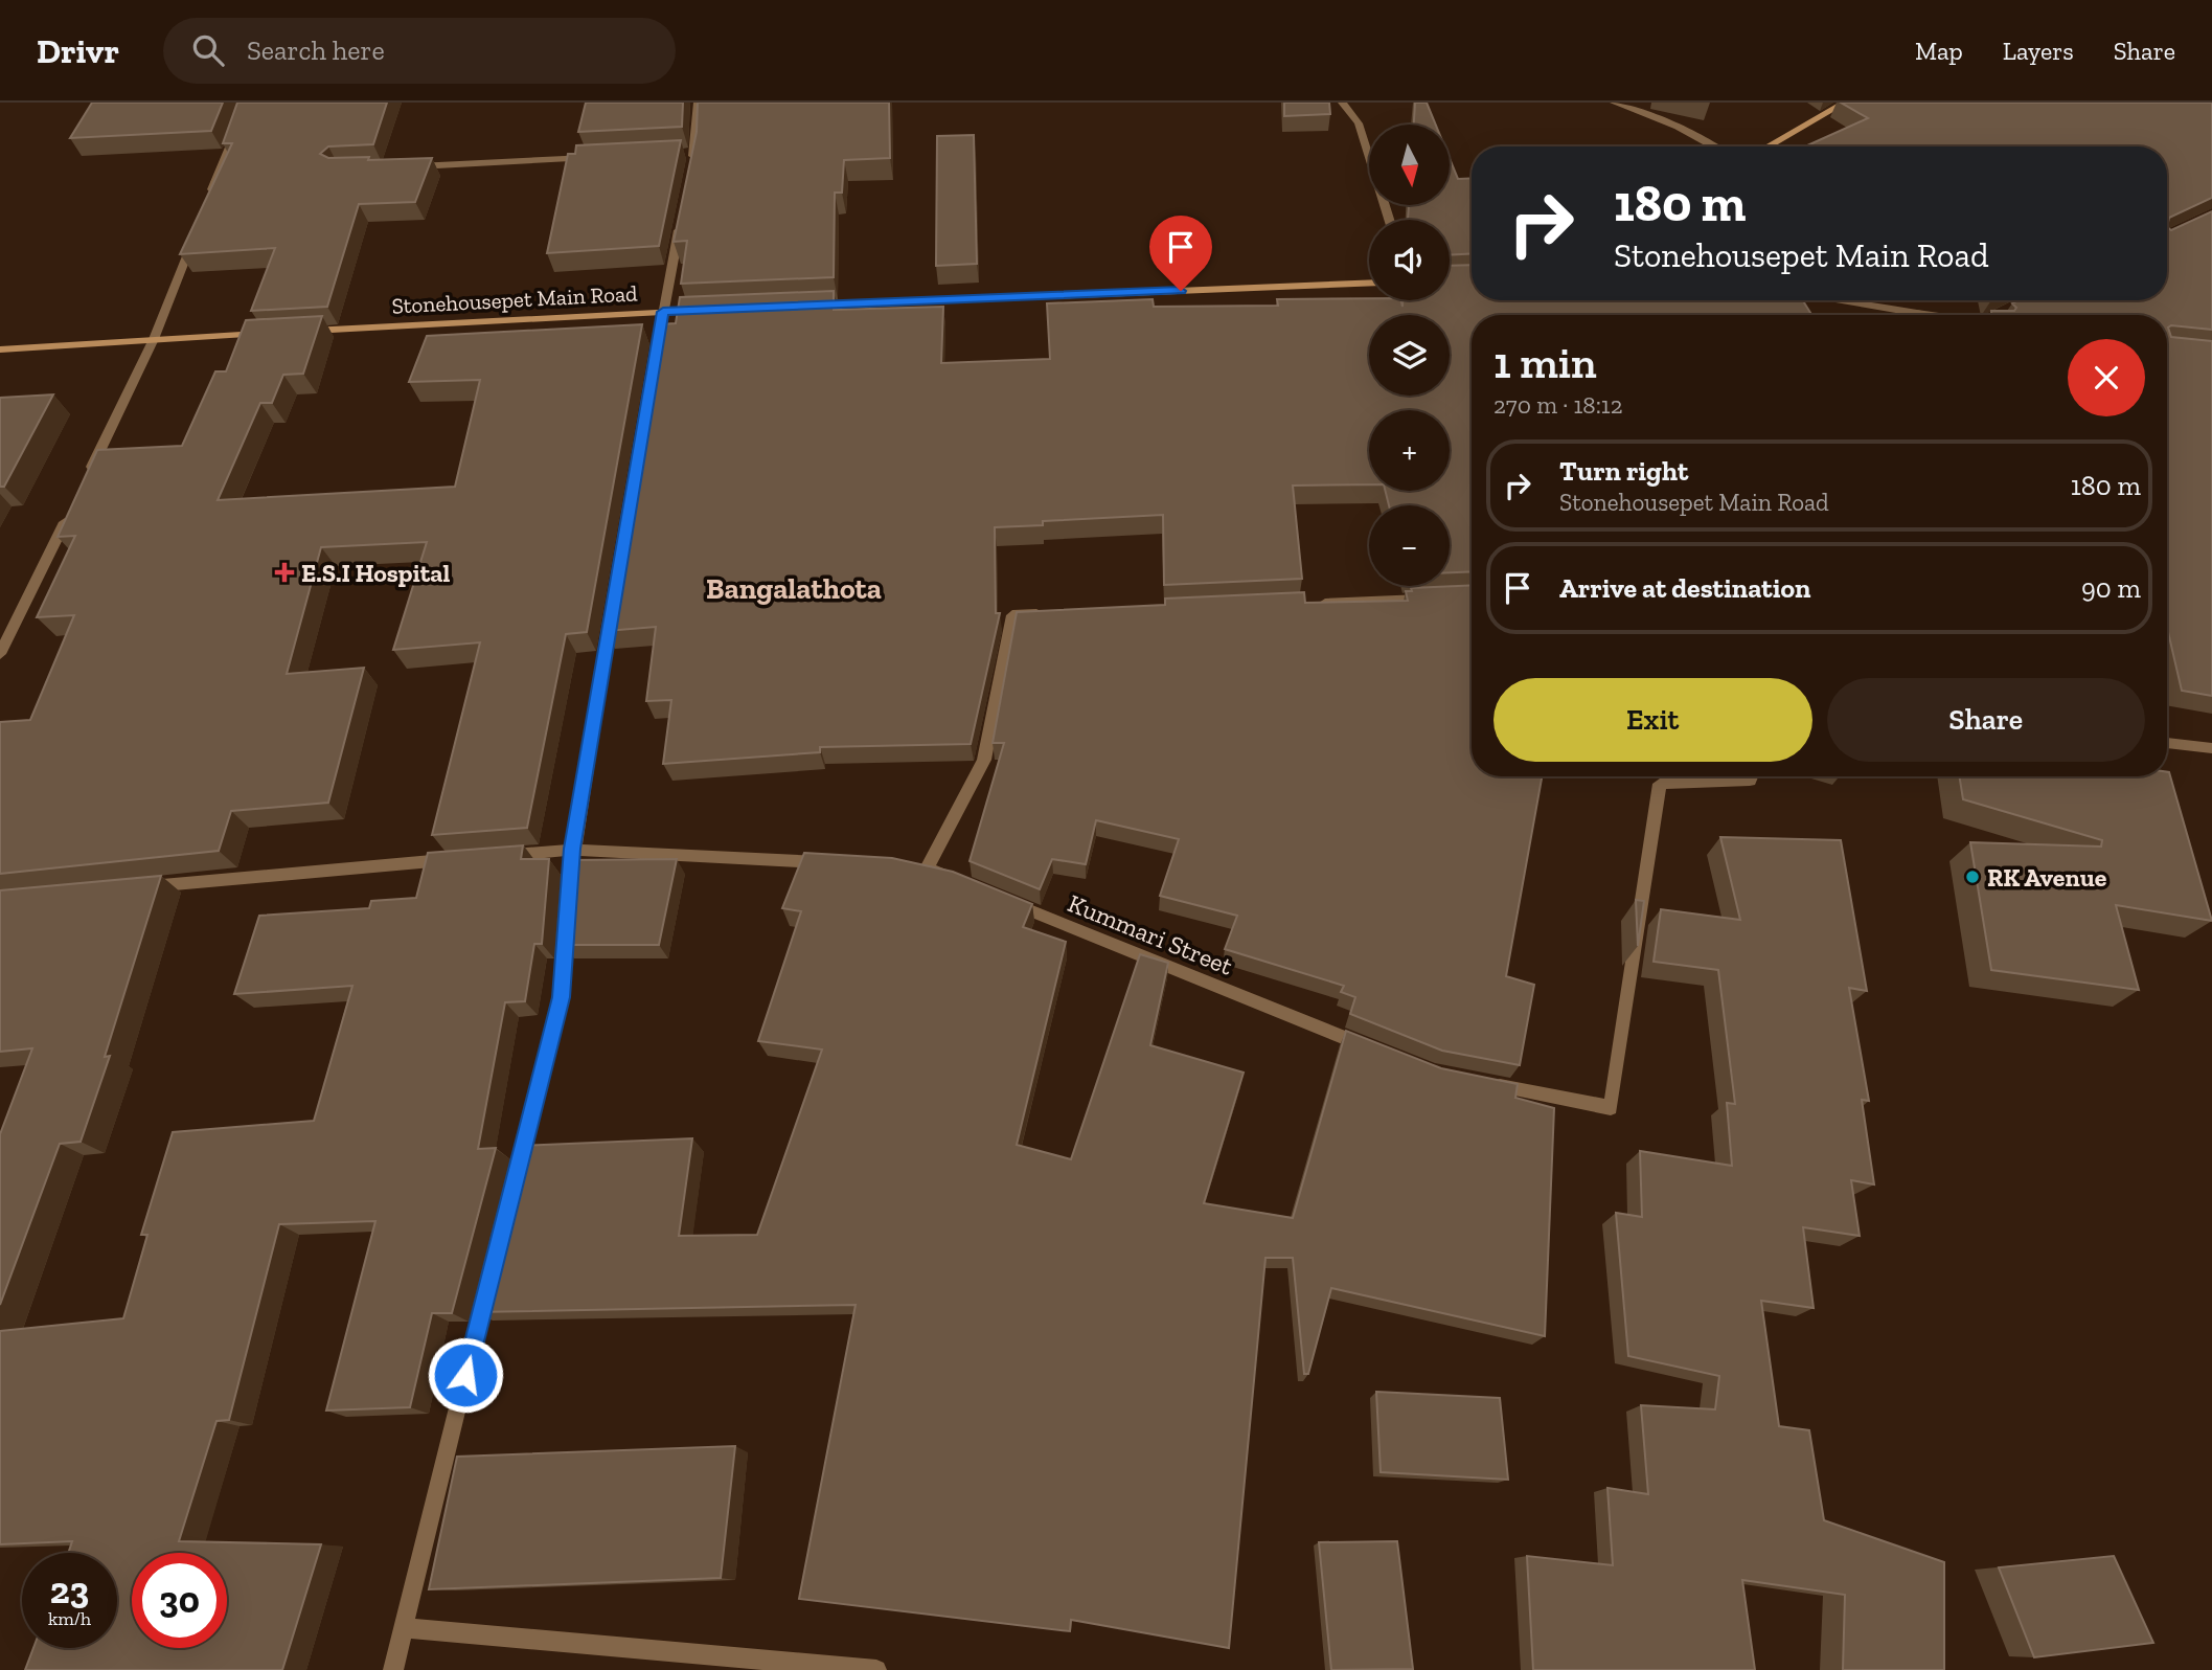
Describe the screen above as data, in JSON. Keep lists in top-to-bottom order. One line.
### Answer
{"streets":{"main road":["Stonehousepet Main Road"],"street":["Kummari Street"]},"districts":["Bangalathota"],"places":{"health":["E.S.I Hospital"],"other":["RK Avenue"]},"north":"bottom","page":{"header":"Drivr","search":"Search here","nav":["Map","Layers","Share"],"map_buttons":["+","−"],"turn":["180 m","Stonehousepet Main Road"],"heading":["1 min","270 m · 18:12"],"list":[{"name":"Turn right","note":"Stonehousepet Main Road","value":"180 m"},{"name":"Arrive at destination","value":"90 m"}],"buttons":["Exit","Share"],"speed":"23 km/h","limit":"30"}}
